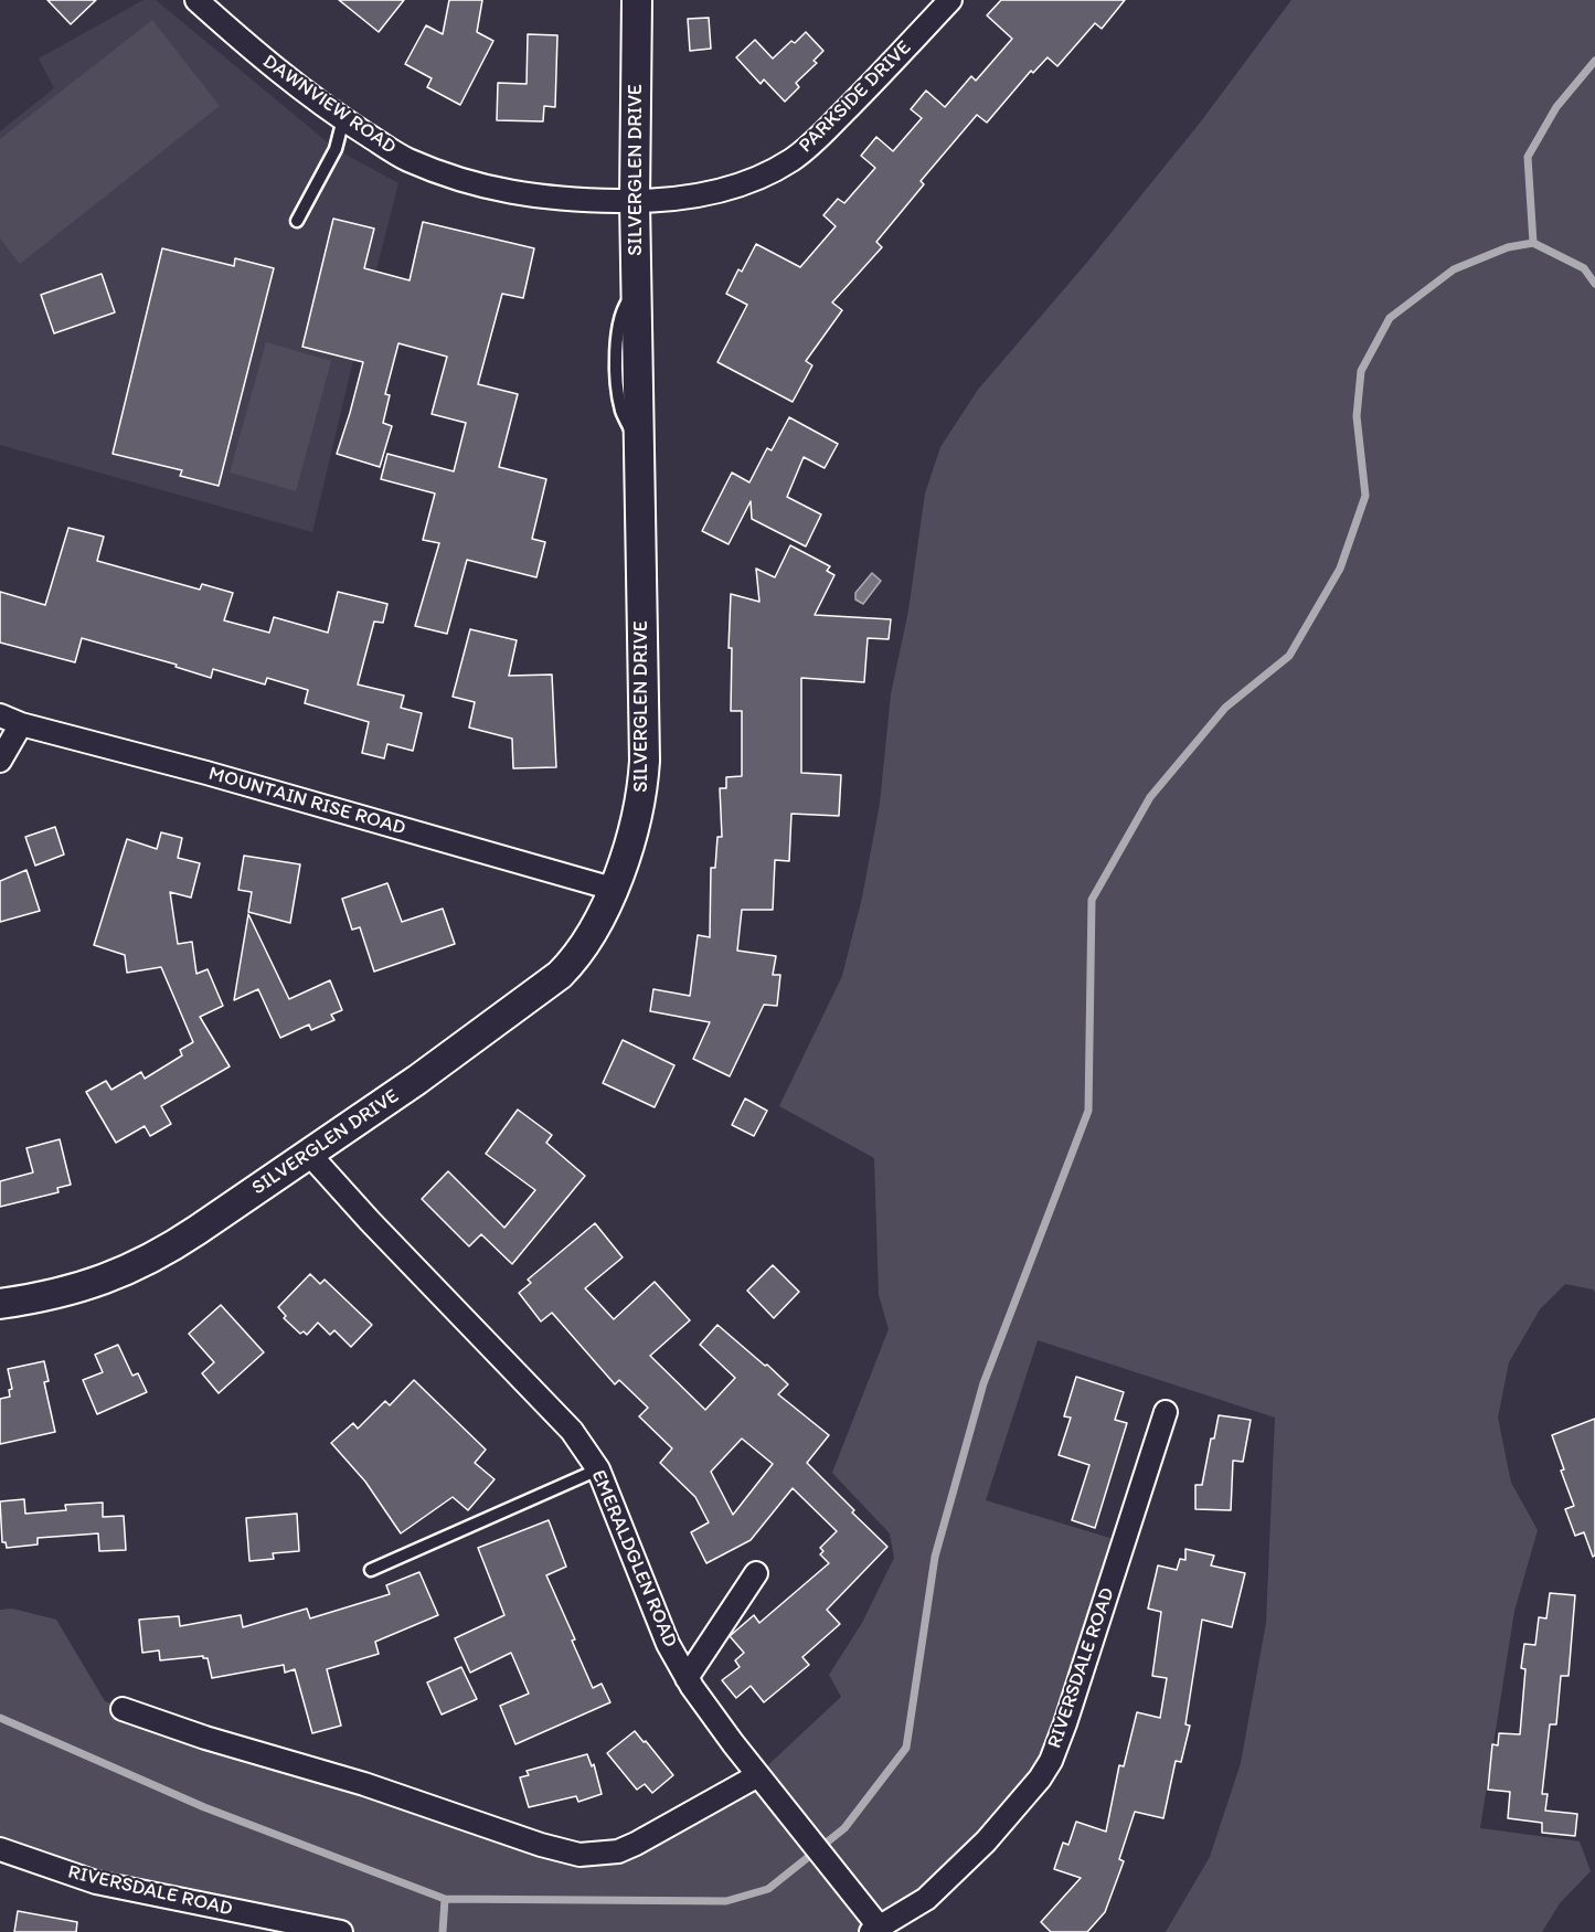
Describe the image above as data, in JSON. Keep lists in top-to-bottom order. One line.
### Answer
{"streets":{"street":["PARKSIDE DRIVE","DAWNVIEW ROAD","SILVERGLEN DRIVE","MOUNTAIN RISE ROAD","EMERALDGLEN ROAD","RIVERSDALE ROAD"]},"crossings":[["PARKSIDE DRIVE","DAWNVIEW ROAD"],["PARKSIDE DRIVE","SILVERGLEN DRIVE"],["DAWNVIEW ROAD","SILVERGLEN DRIVE"],["SILVERGLEN DRIVE","MOUNTAIN RISE ROAD"],["SILVERGLEN DRIVE","EMERALDGLEN ROAD"],["EMERALDGLEN ROAD","RIVERSDALE ROAD"]]}
